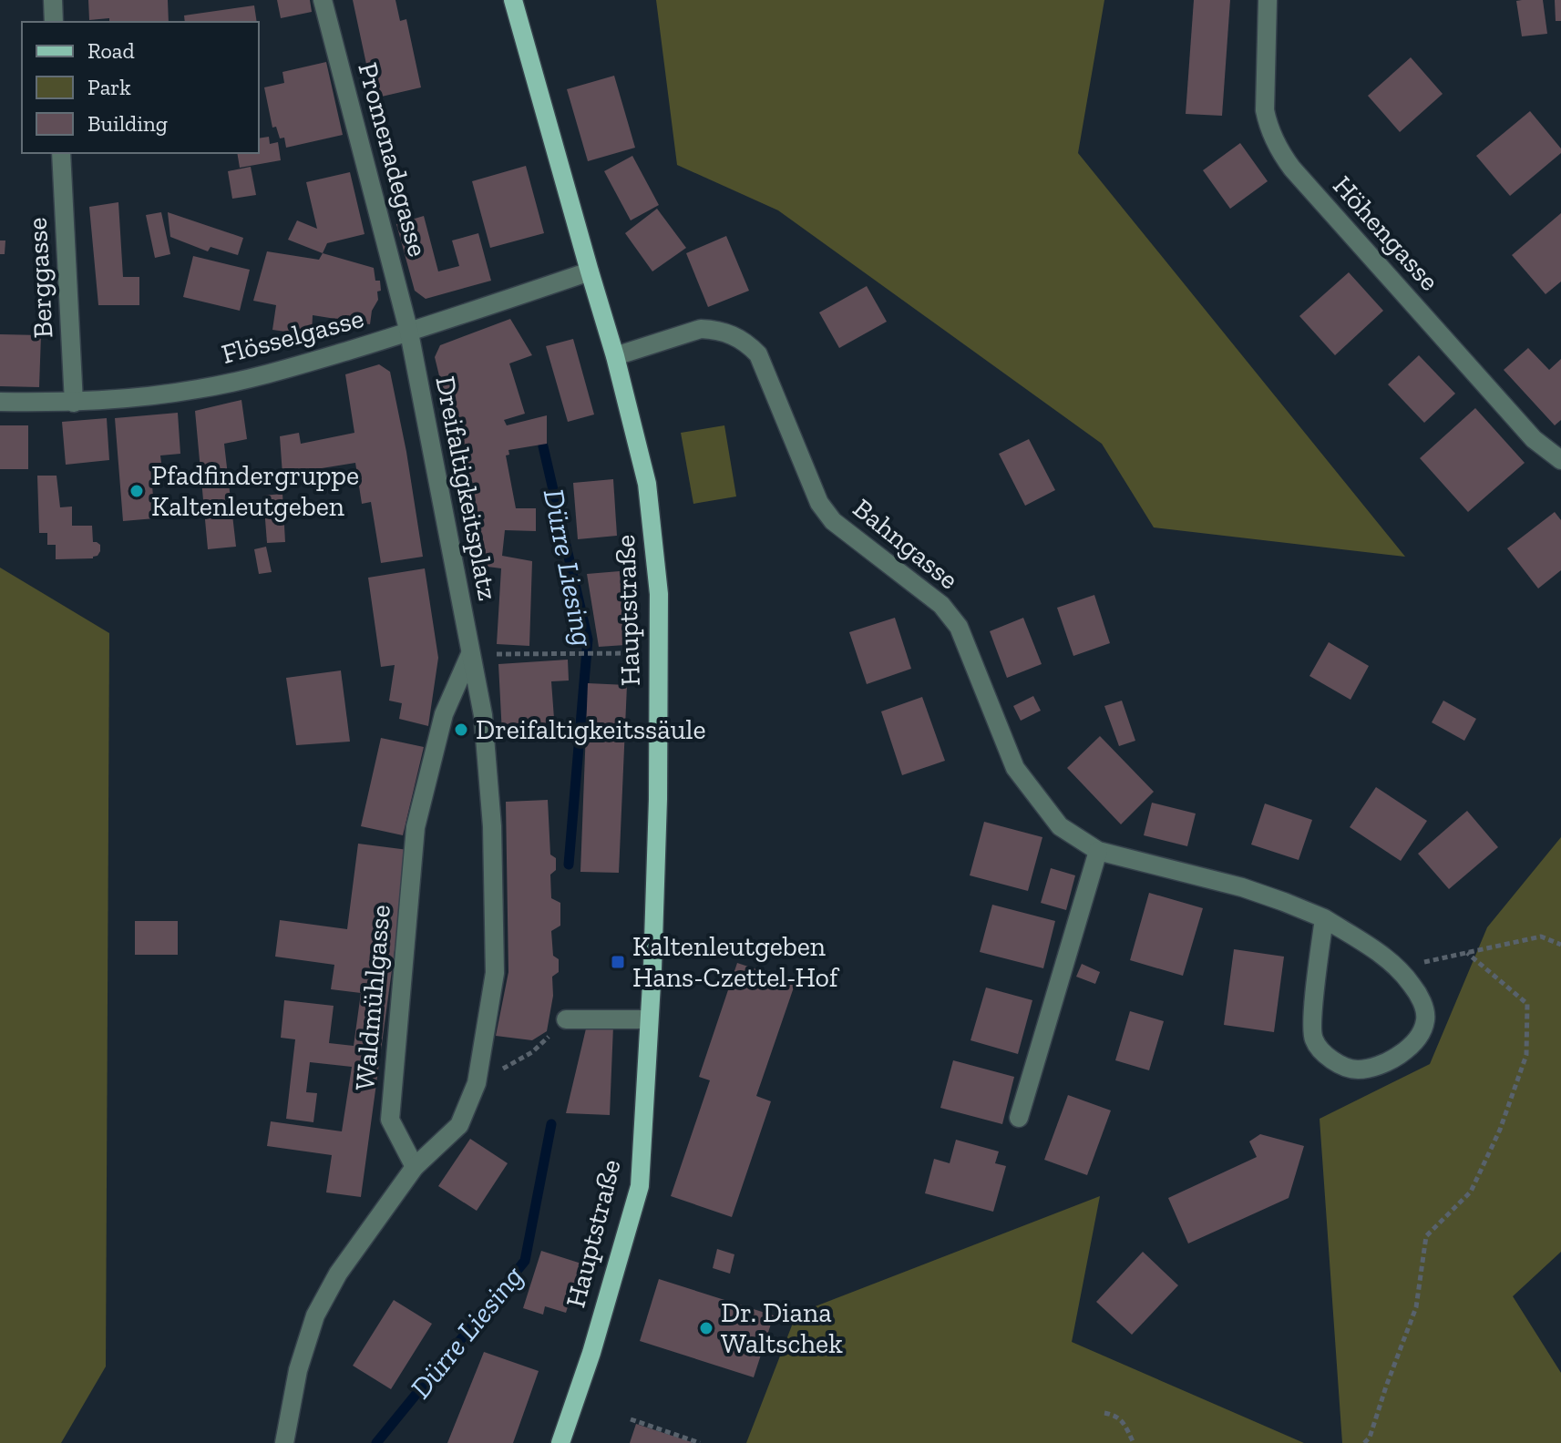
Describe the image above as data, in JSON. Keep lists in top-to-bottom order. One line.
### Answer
{"streets":{"main road":["Hauptstraße"],"street":["Promenadegasse","Höhengasse","Berggasse","Flösselgasse","Dreifaltigkeitsplatz","Bahngasse","Waldmühlgasse"]},"crossings":[["Promenadegasse","Flösselgasse"],["Promenadegasse","Dreifaltigkeitsplatz"],["Berggasse","Flösselgasse"],["Flösselgasse","Dreifaltigkeitsplatz"],["Flösselgasse","Hauptstraße"],["Dreifaltigkeitsplatz","Waldmühlgasse"],["Bahngasse","Hauptstraße"]],"water":["Dürre Liesing"],"places":{"other":["Pfadfindergruppe Kaltenleutgeben","Dreifaltigkeitssäule","Dr. Diana Waltschek"],"transit":["Kaltenleutgeben Hans-Czettel-Hof"]},"legend":["Road","Park","Building"]}
